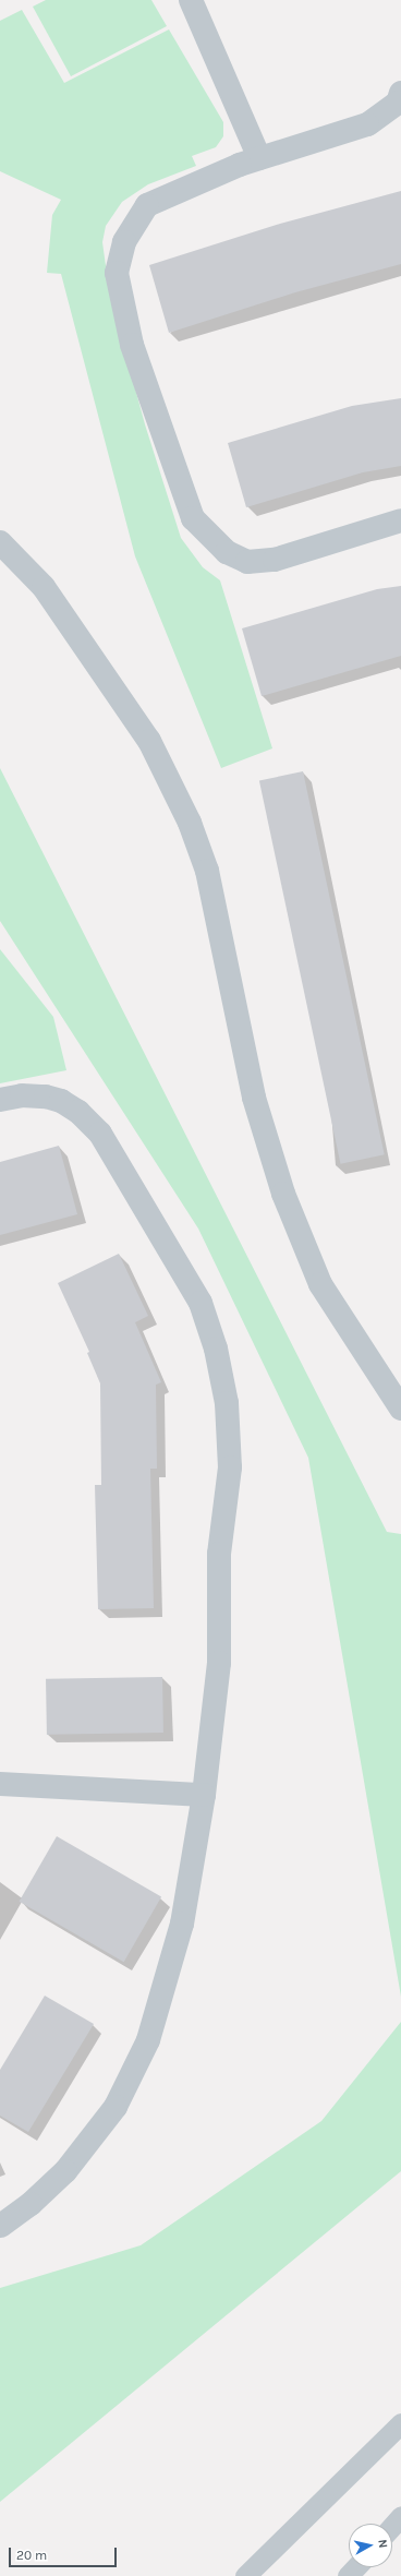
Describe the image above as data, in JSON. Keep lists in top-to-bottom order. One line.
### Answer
{"scale_bar":"20 m","north":"right"}
